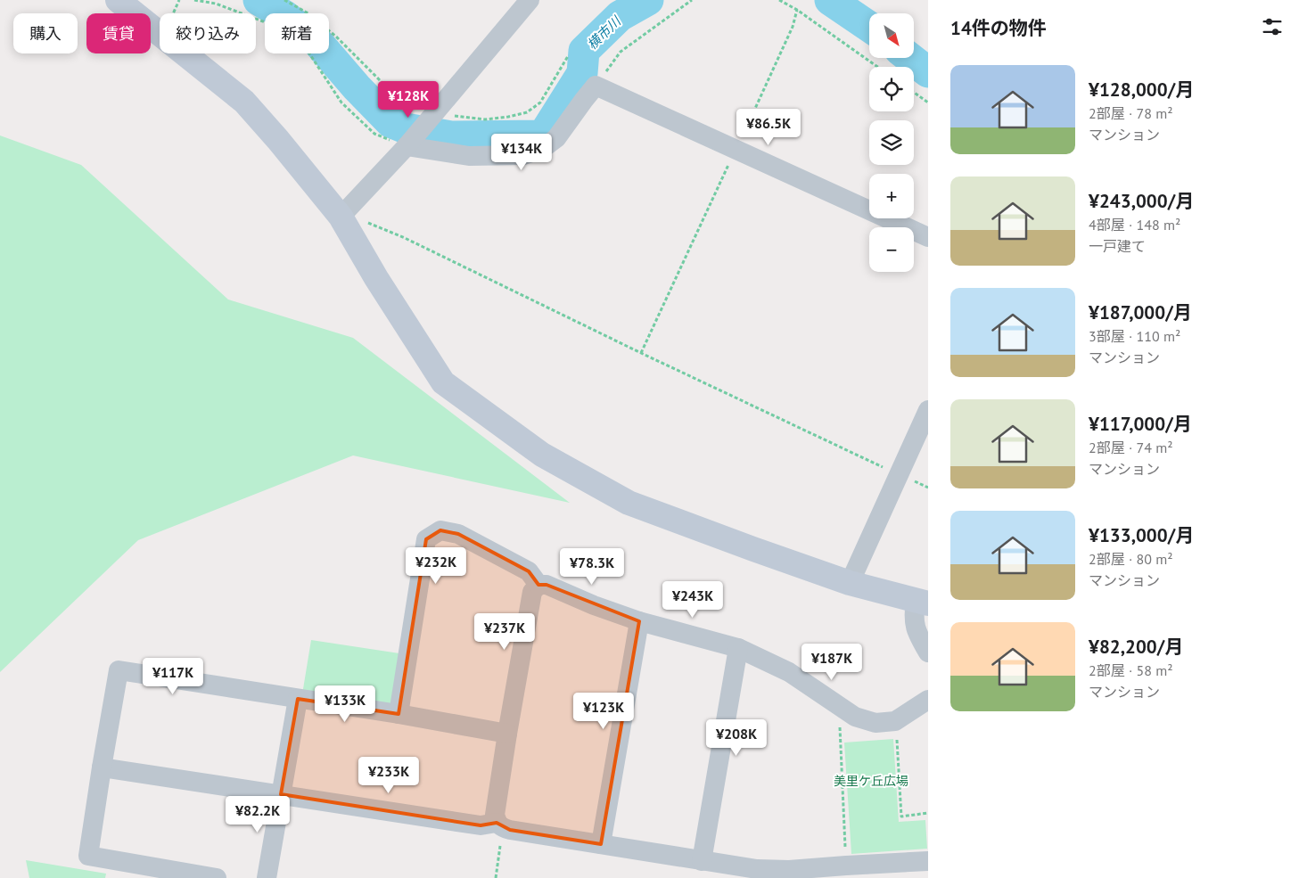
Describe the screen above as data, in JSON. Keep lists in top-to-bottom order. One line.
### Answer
{"water":["横市川"],"parks":["美里ケ丘広場"],"north":"bottom right","page":{"heading":"14件の物件","map_buttons":["+","−"],"chip":["購入","賃貸","絞り込み","新着"],"list":[{"name":"¥128,000/月","note":"2部屋 · 78 m² · マンション"},{"name":"¥243,000/月","note":"4部屋 · 148 m² · 一戸建て"},{"name":"¥187,000/月","note":"3部屋 · 110 m² · マンション"},{"name":"¥117,000/月","note":"2部屋 · 74 m² · マンション"},{"name":"¥133,000/月","note":"2部屋 · 80 m² · マンション"},{"name":"¥82,200/月","note":"2部屋 · 58 m² · マンション"}],"price":["¥128K","¥86.5K","¥134K","¥232K","¥78.3K","¥243K","¥237K","¥187K","¥117K","¥133K","¥123K","¥208K","¥233K","¥82.2K"]}}
